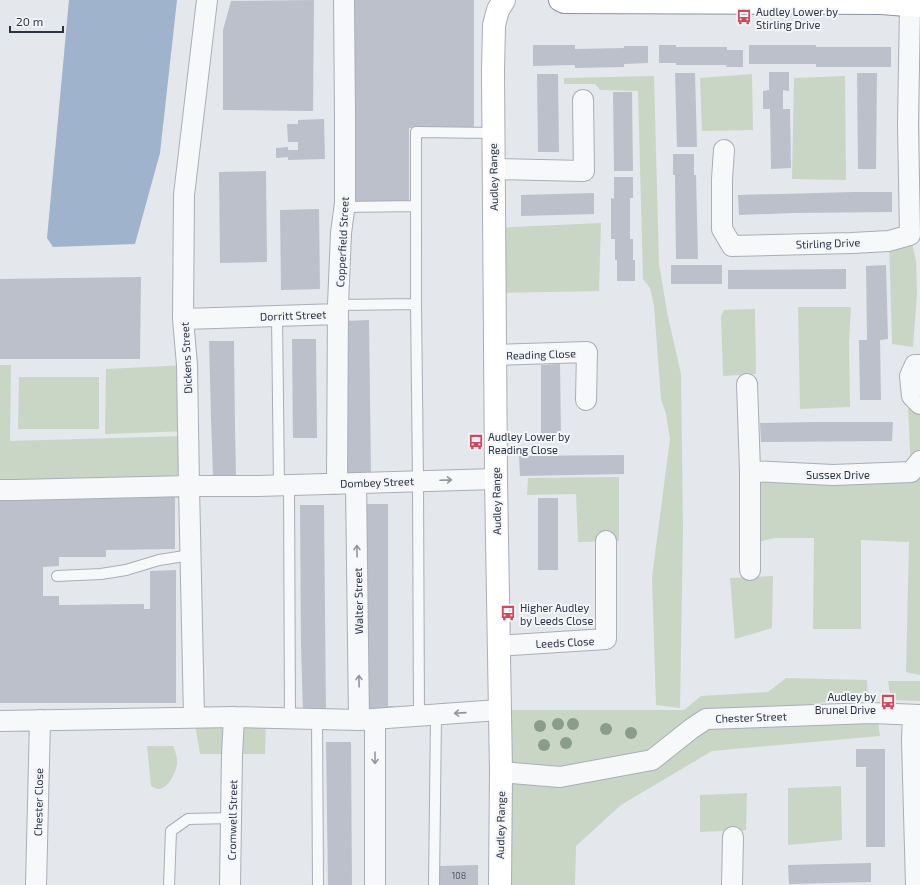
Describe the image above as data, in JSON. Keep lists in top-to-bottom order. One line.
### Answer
{"streets":{"main road":["Audley Range"],"street":["Copperfield Street","Stirling Drive","Dorritt Street","Reading Close","Dickens Street","Sussex Drive","Dombey Street","Walter Street","Leeds Close","Chester Street","Chester Close","Cromwell Street"]},"crossings":[["Audley Range","Reading Close"],["Audley Range","Dombey Street"],["Audley Range","Leeds Close"],["Audley Range","Chester Street"],["Copperfield Street","Dorritt Street"],["Copperfield Street","Dombey Street"],["Copperfield Street","Walter Street"],["Dorritt Street","Dickens Street"],["Dickens Street","Dombey Street"],["Dombey Street","Walter Street"]],"places":{"bus stop":["Audley Lower by Stirling Drive","Audley Lower by Reading Close","Higher Audley by Leeds Close","Audley by Brunel Drive"]},"house_numbers":["108"],"scale_bar":"20 m"}
